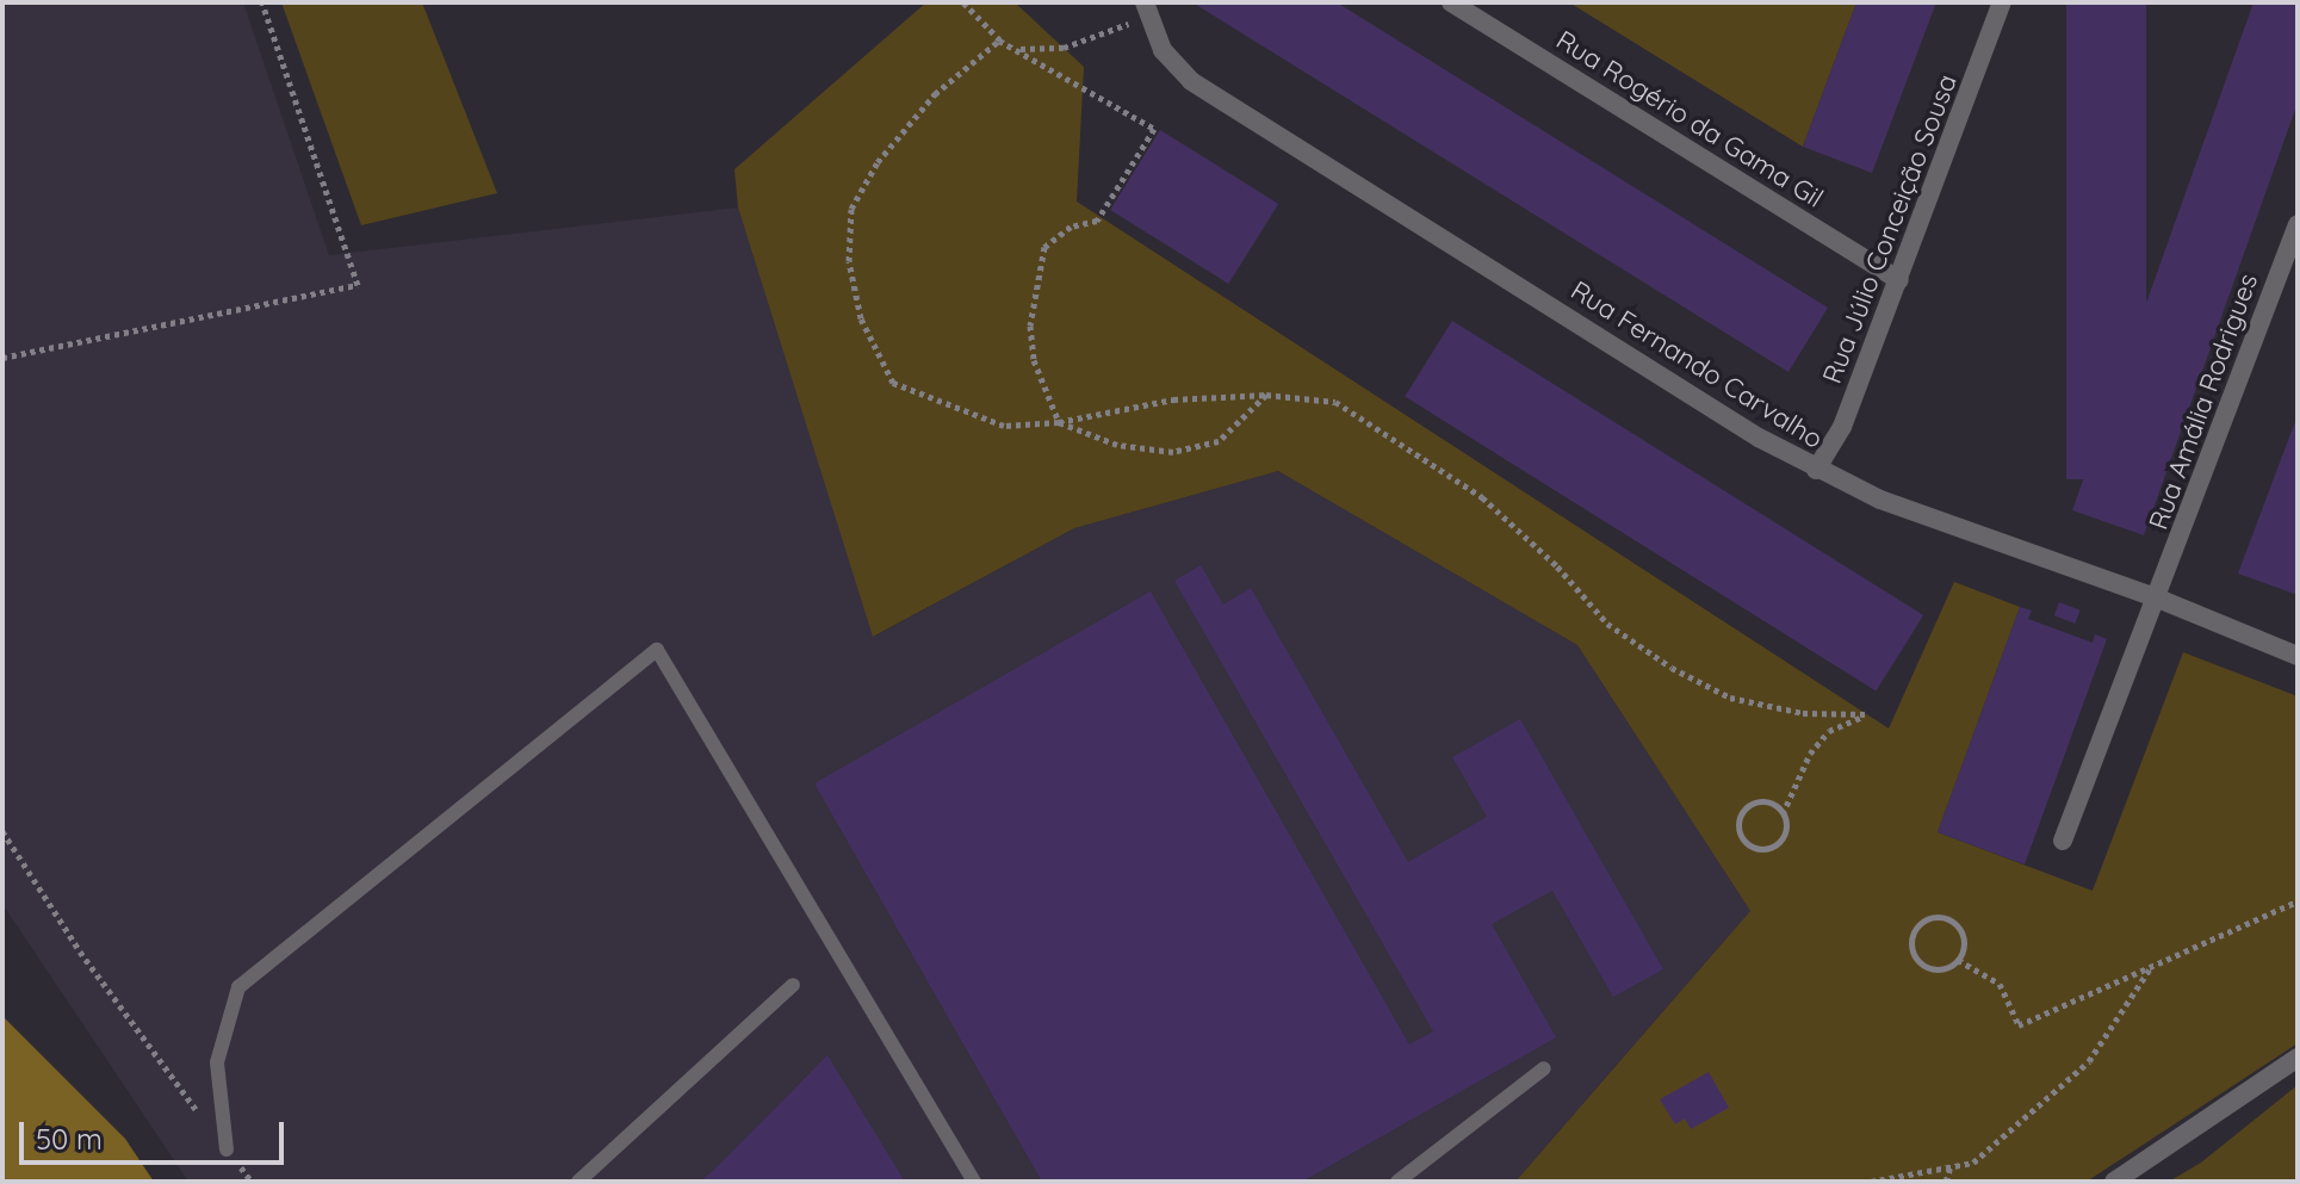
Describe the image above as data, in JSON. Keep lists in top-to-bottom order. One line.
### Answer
{"streets":{"street":["Rua Rogério da Gama Gil","Rua Júlio Conceição Sousa","Rua Fernando Carvalho","Rua Amália Rodrigues"]},"crossings":[["Rua Rogério da Gama Gil","Rua Júlio Conceição Sousa"],["Rua Júlio Conceição Sousa","Rua Fernando Carvalho"],["Rua Fernando Carvalho","Rua Amália Rodrigues"]],"scale_bar":"50 m"}
